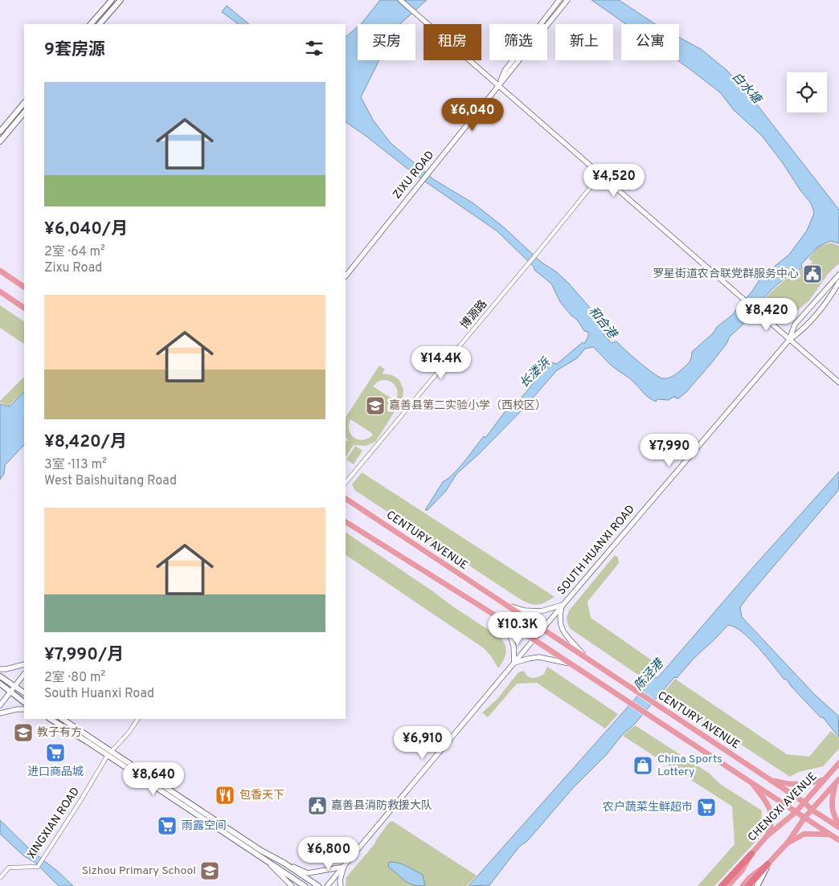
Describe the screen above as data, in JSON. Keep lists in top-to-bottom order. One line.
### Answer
{"streets":{"main road":["CENTURY AVENUE","CHENGXI AVENUE"],"street":["ZIXU ROAD","博源路","SOUTH HUANXI ROAD","XINGXIAN ROAD"]},"crossings":[["CENTURY AVENUE","SOUTH HUANXI ROAD"],["CENTURY AVENUE","CHENGXI AVENUE"]],"water":["白水塘","和合港","长溇浜","陈泾港"],"places":{"public building":["罗星街道农合联党群服务中心","嘉善县消防救援大队"],"school or university":["嘉善县第二实验小学（西校区）","教子有方","Sizhou Primary School"],"supermarket":["进口商品城","农户蔬菜生鲜超市","雨露空间"],"shop":["China Sports Lottery"],"restaurant":["包香天下"]},"page":{"chip":["买房","租房","筛选","新上","公寓"],"heading":"9套房源","list":[{"name":"¥6,040/月","note":"2室 · 64 m² · Zixu Road"},{"name":"¥8,420/月","note":"3室 · 113 m² · West Baishuitang Road"},{"name":"¥7,990/月","note":"2室 · 80 m² · South Huanxi Road"}],"price":["¥6,040","¥4,520","¥8,420","¥14.4K","¥7,990","¥10.3K","¥6,910","¥8,640","¥6,800"]}}
